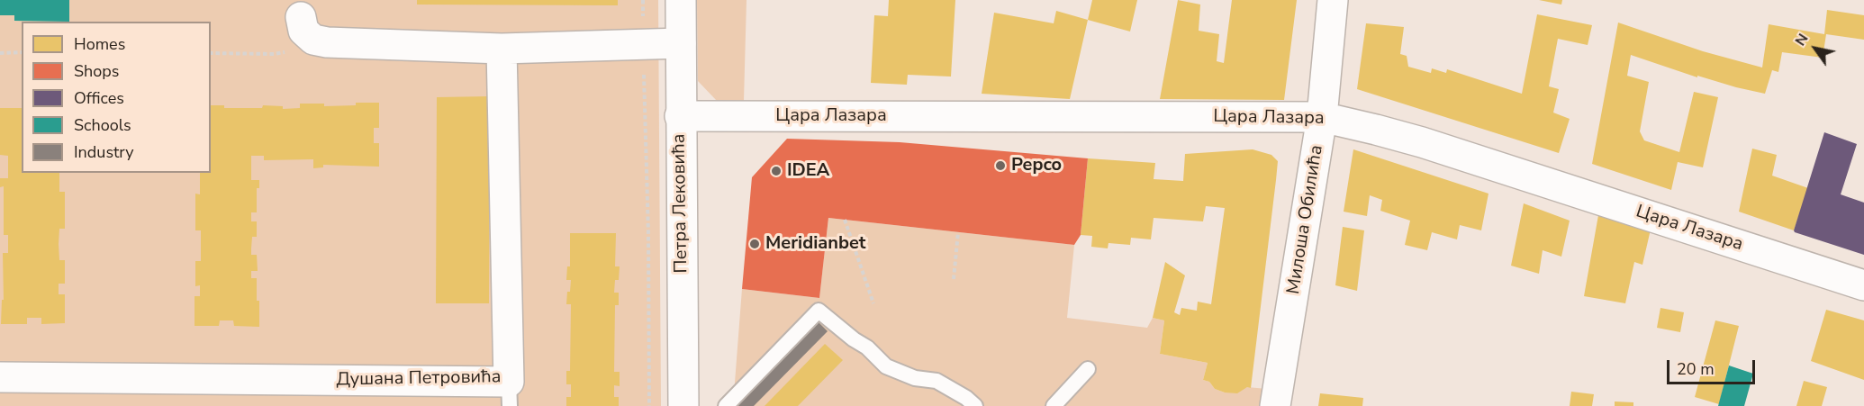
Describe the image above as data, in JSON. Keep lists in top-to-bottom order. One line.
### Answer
{"streets":{"street":["Цара Лазара","Петра Лековића","Милоша Обилића","Душана Петровића"]},"crossings":[["Цара Лазара","Петра Лековића"],["Цара Лазара","Милоша Обилића"]],"places":["Pepco","IDEA","Meridianbet"],"legend":["Homes","Shops","Offices","Schools","Industry"],"scale_bar":"20 m","north":"top left"}
